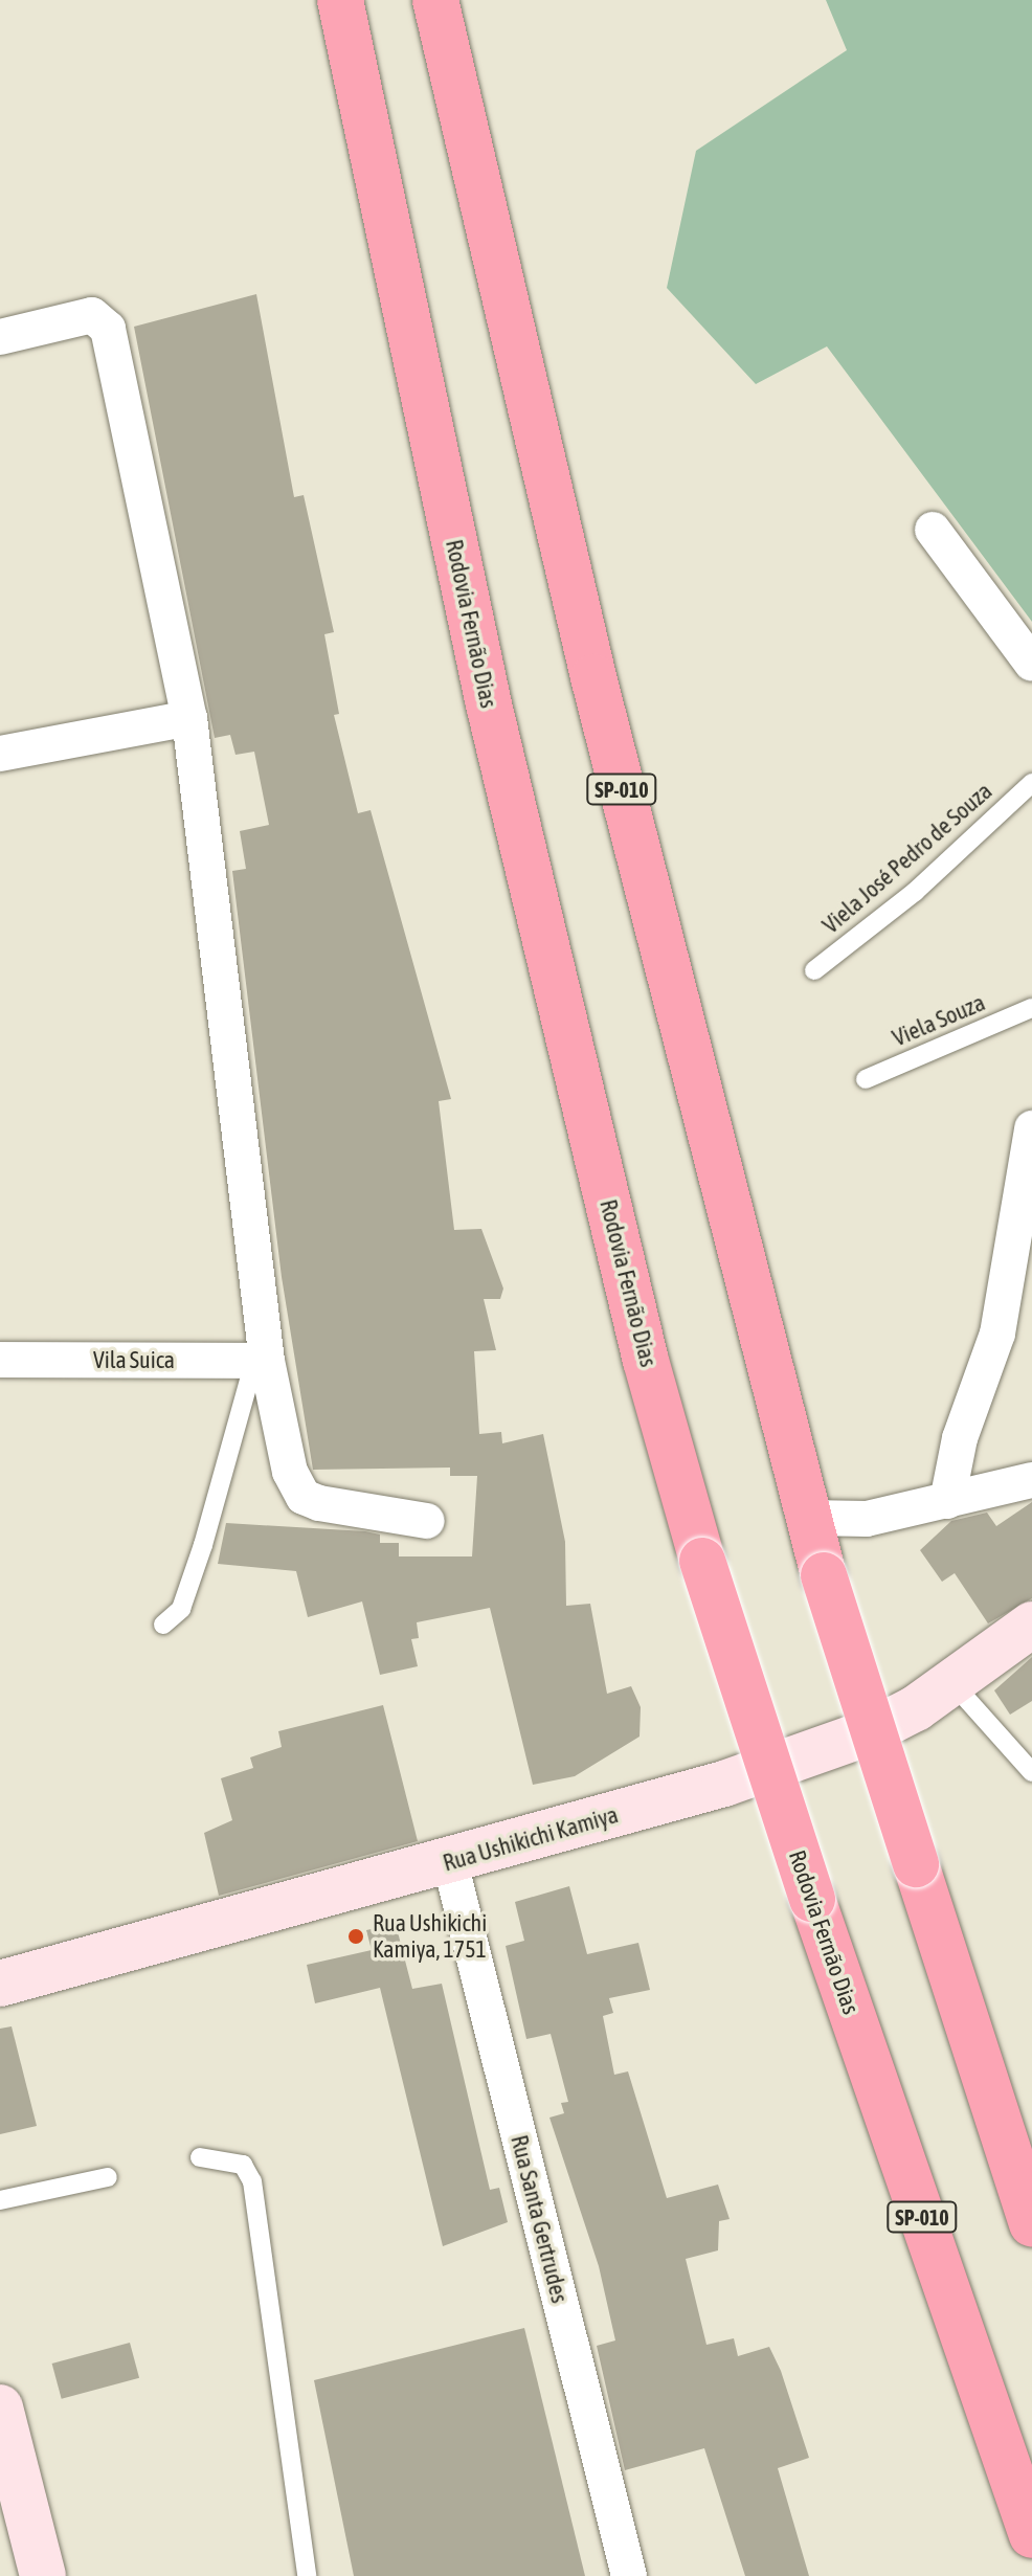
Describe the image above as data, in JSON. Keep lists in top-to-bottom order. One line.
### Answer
{"streets":{"highway":["Rodovia Fernão Dias","SP-010"],"main road":["Rua Ushikichi Kamiya"],"street":["Vila Suica","Rua Santa Gertrudes"],"lane":["Viela José Pedro de Souza","Viela Souza"]},"crossings":[["Rua Ushikichi Kamiya","Rua Santa Gertrudes"]],"places":["Rua Ushikichi Kamiya, 1751"]}
